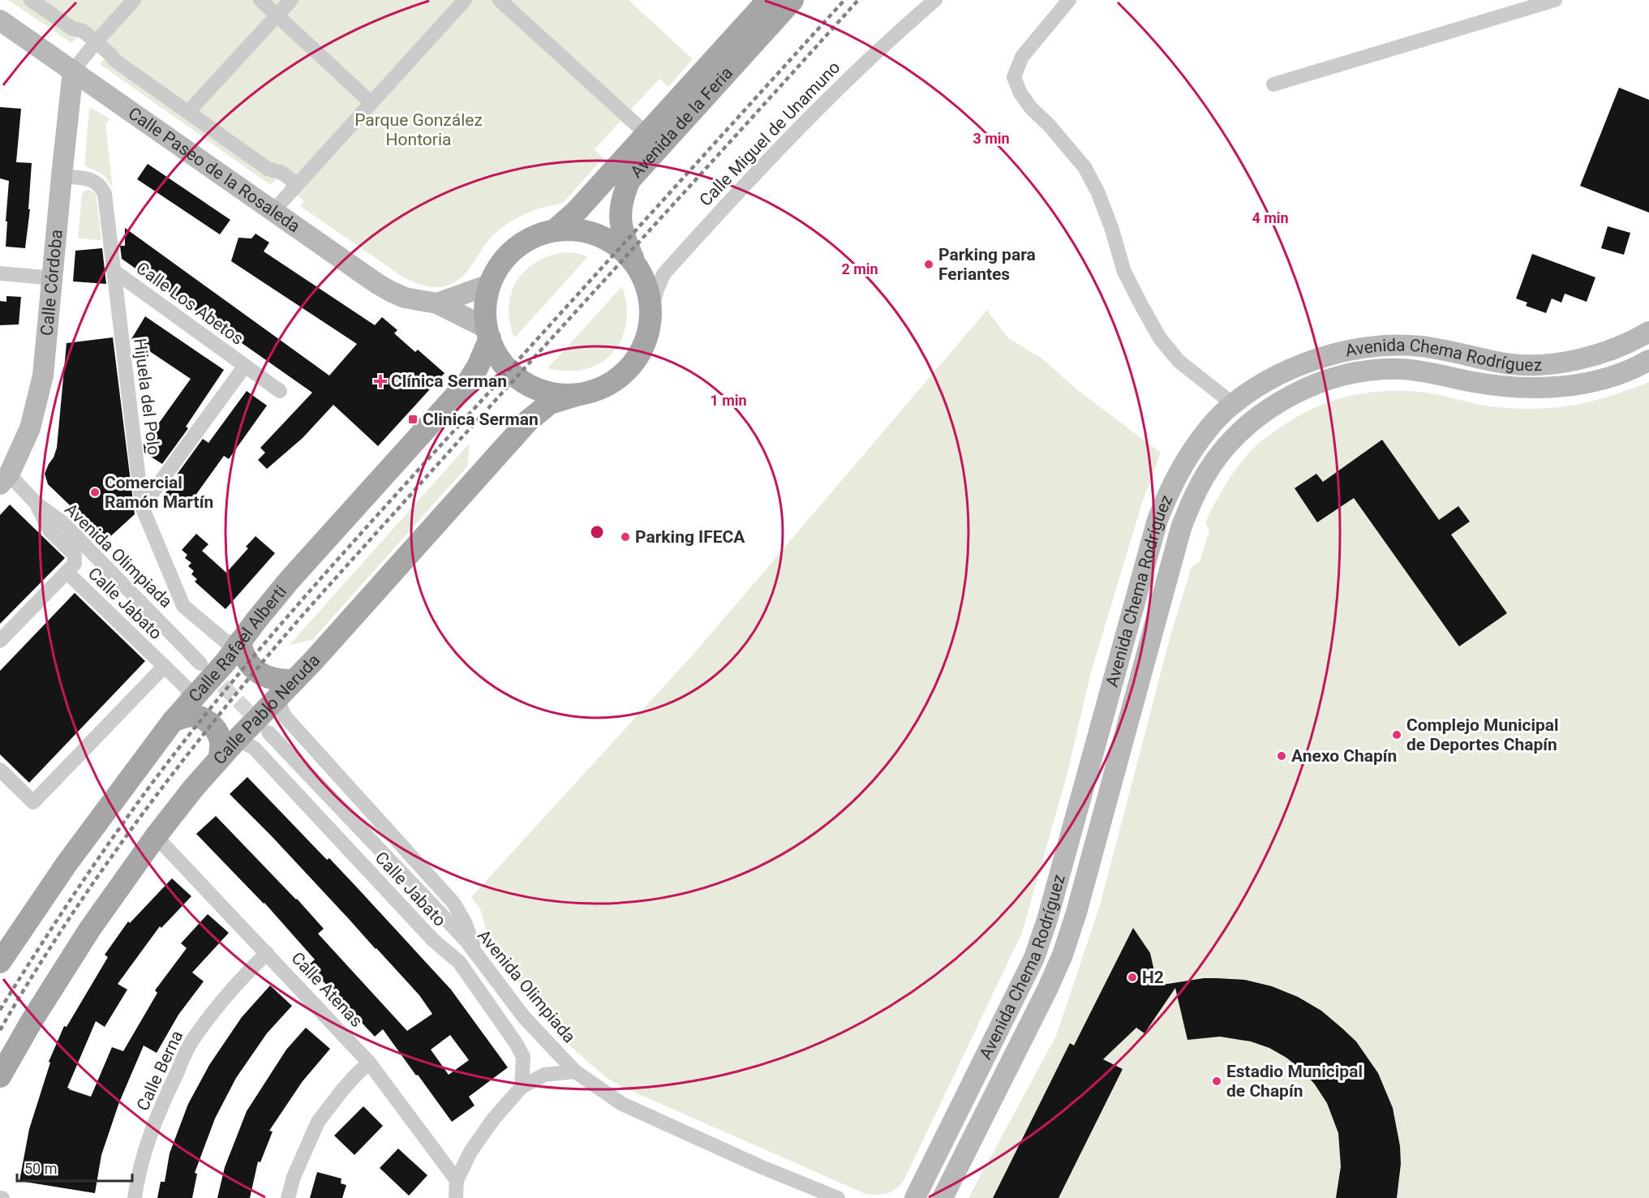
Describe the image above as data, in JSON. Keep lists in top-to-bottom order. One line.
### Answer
{"streets":{"main road":["Avenida de la Feria","Calle Paseo de la Rosaleda","Calle Córdoba","Avenida Chema Rodríguez","Calle Rafael Alberti","Calle Pablo Neruda"],"street":["Calle Miguel de Unamuno","Calle Los Abetos","Hijuela del Polo","Avenida Olimpiada","Calle Jabato","Calle Atenas","Calle Berna"]},"crossings":[["Avenida de la Feria","Calle Miguel de Unamuno"],["Avenida de la Feria","Calle Paseo de la Rosaleda"],["Avenida de la Feria","Calle Rafael Alberti"],["Avenida de la Feria","Calle Pablo Neruda"],["Calle Miguel de Unamuno","Calle Paseo de la Rosaleda"],["Calle Miguel de Unamuno","Calle Rafael Alberti"],["Calle Miguel de Unamuno","Calle Pablo Neruda"],["Calle Paseo de la Rosaleda","Calle Córdoba"],["Calle Paseo de la Rosaleda","Calle Rafael Alberti"],["Calle Paseo de la Rosaleda","Calle Pablo Neruda"],["Calle Córdoba","Hijuela del Polo"],["Calle Córdoba","Avenida Olimpiada"],["Calle Los Abetos","Hijuela del Polo"],["Hijuela del Polo","Calle Rafael Alberti"],["Calle Jabato","Calle Rafael Alberti"],["Calle Jabato","Calle Pablo Neruda"],["Calle Rafael Alberti","Calle Pablo Neruda"],["Calle Pablo Neruda","Calle Atenas"],["Calle Atenas","Calle Berna"]],"parks":["Parque González Hontoria"],"places":{"other":["Parking para Feriantes","Comercial Ramón Martín","Parking IFECA","Complejo Municipal de Deportes Chapín","Anexo Chapín","H2","Estadio Municipal de Chapín"],"health":["Clínica Serman"],"transit":["Clinica Serman"]},"scale_bar":"50 m","rings":["3 min","4 min","2 min","1 min"]}
